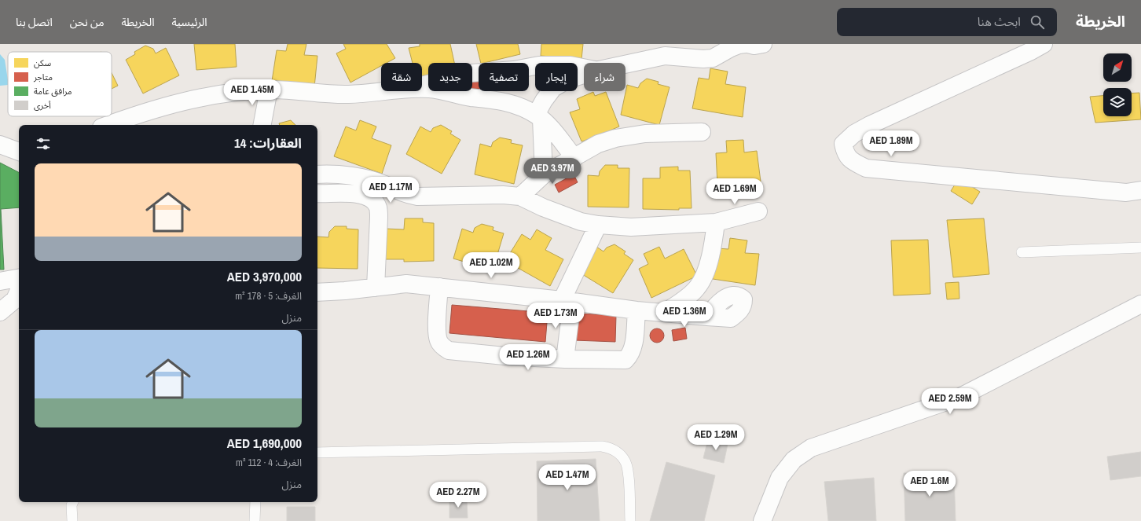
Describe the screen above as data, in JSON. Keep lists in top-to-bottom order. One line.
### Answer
{"legend":["سكن","متاجر","مرافق عامة","أخرى"],"north":"top right","page":{"header":"الخريطة","search":"ابحث هنا","nav":["الرئيسية","الخريطة","من نحن","اتصل بنا"],"chip":["شراء","إيجار","تصفية","جديد","شقة"],"price":["AED 1.45M","AED 1.89M","AED 3.97M","AED 1.17M","AED 1.69M","AED 1.02M","AED 1.36M","AED 1.73M","AED 1.26M","AED 2.59M","AED 1.29M","AED 1.47M","AED 1.6M","AED 2.27M"],"heading":"العقارات: 14","list":[{"name":"AED 3,970,000","note":"الغرف: 5 · 178 m² · منزل"},{"name":"AED 1,690,000","note":"الغرف: 4 · 112 m² · منزل"}]}}
